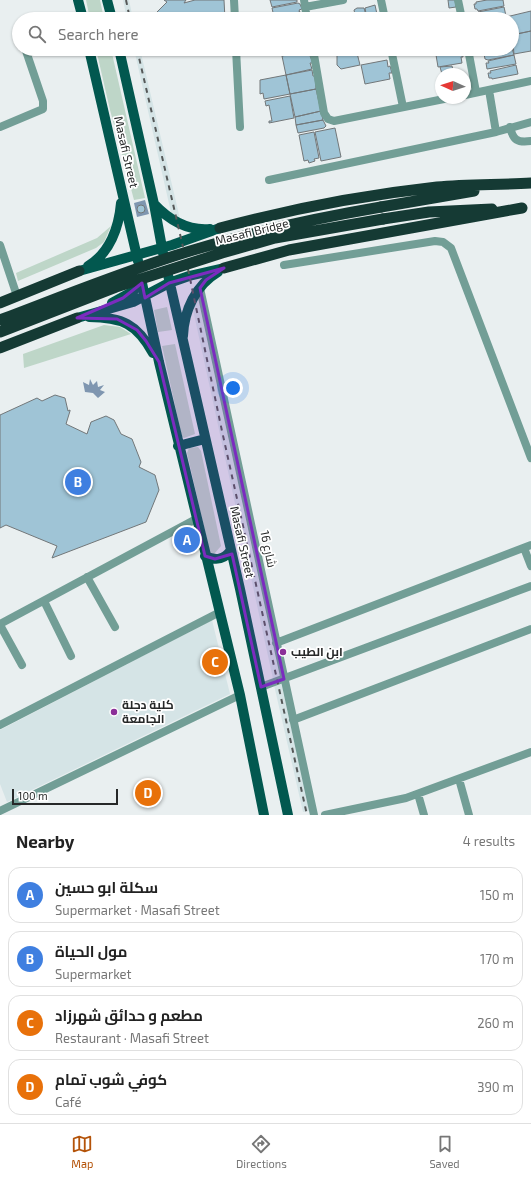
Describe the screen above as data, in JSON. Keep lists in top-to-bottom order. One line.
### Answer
{"streets":{"highway":["Masafi Bridge"],"main road":["Masafi Street"],"street":["شارع 16"]},"places":["ابن الطيب","كلية دجلة الجامعة"],"scale_bar":"100 m","north":"left","page":{"search":"Search here","pins":["B","A","C","D"],"scale":"100 m","heading":["Nearby","4 results"],"list":[{"mark":"A","name":"سكلة ابو حسين","note":"Supermarket · Masafi Street","value":"150 m"},{"mark":"B","name":"مول الحياة","note":"Supermarket","value":"170 m"},{"mark":"C","name":"مطعم و حدائق شهرزاد","note":"Restaurant · Masafi Street","value":"260 m"},{"mark":"D","name":"كوفي شوب تمام","note":"Café","value":"390 m"}],"nav":["Map","Directions","Saved"]}}
